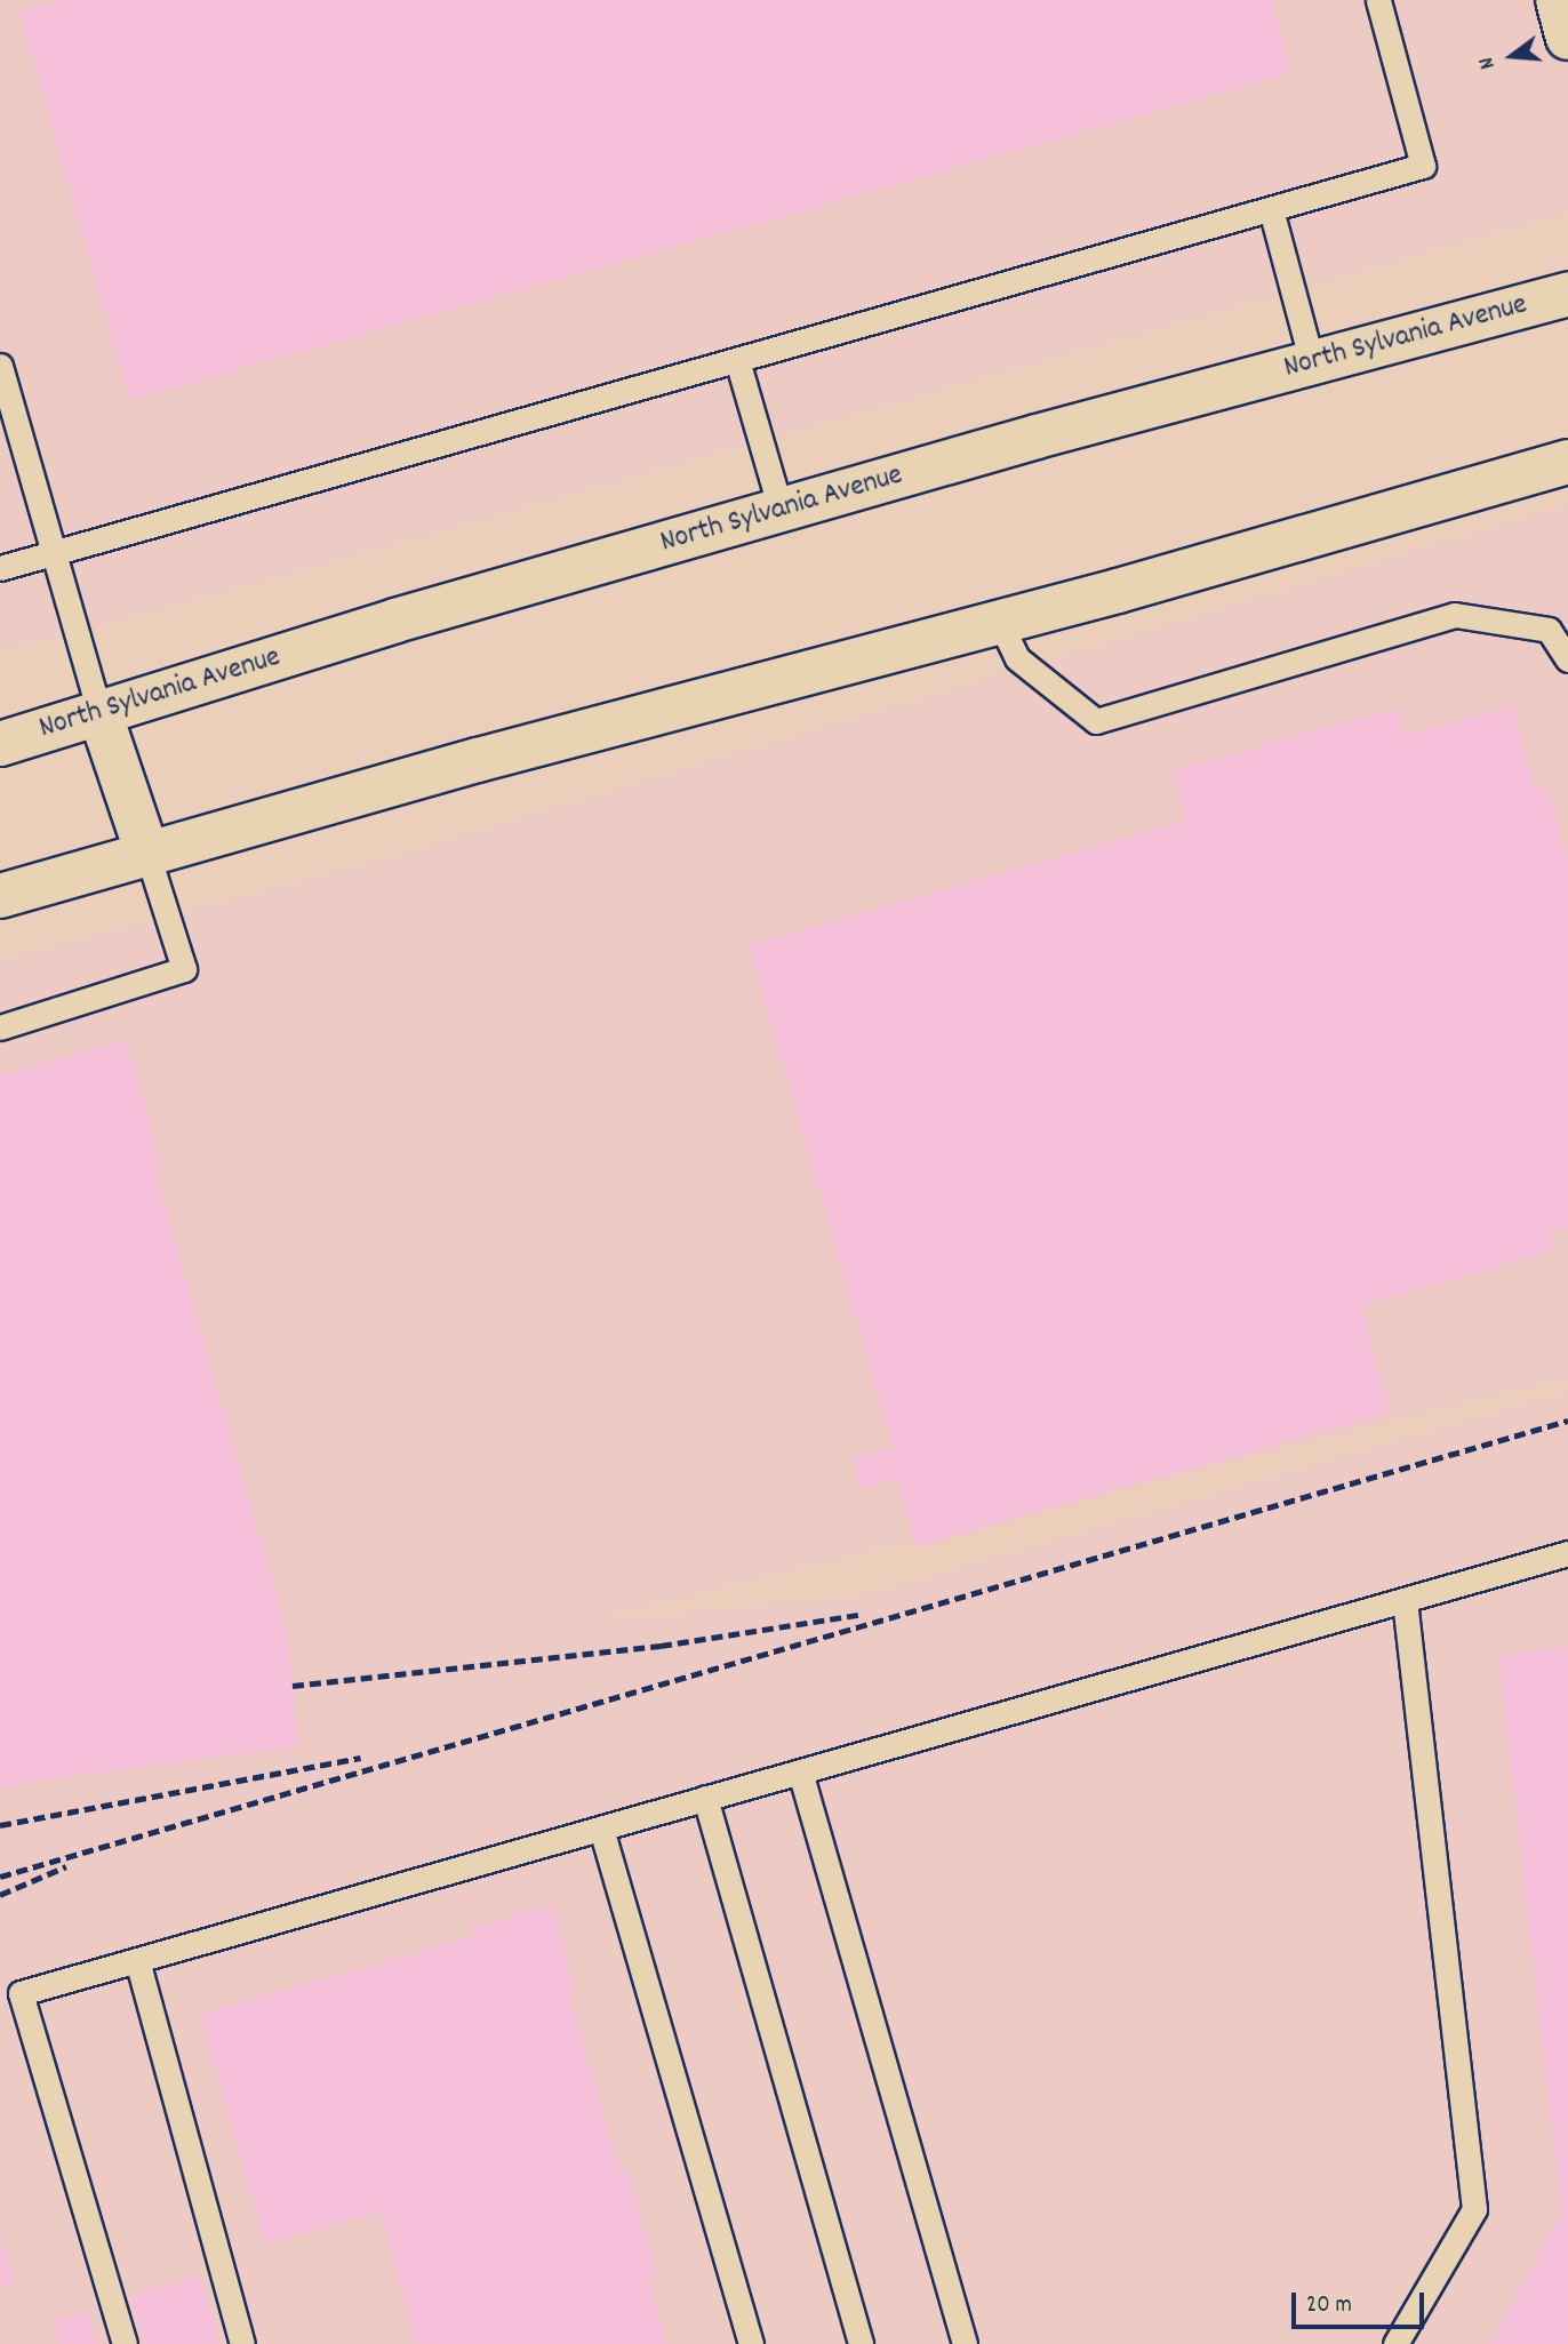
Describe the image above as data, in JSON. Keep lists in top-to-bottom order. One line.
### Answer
{"streets":{"main road":["North Sylvania Avenue"]},"scale_bar":"20 m","north":"left"}
